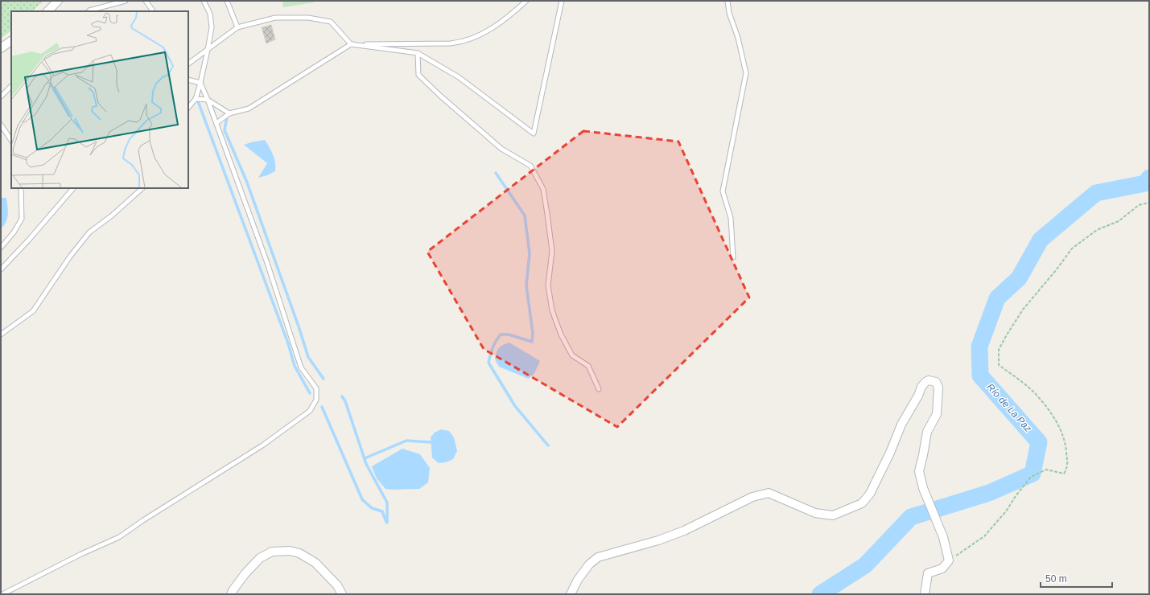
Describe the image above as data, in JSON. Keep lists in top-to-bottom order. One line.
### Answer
{"water":["Río de La Paz"],"scale_bar":"50 m"}
